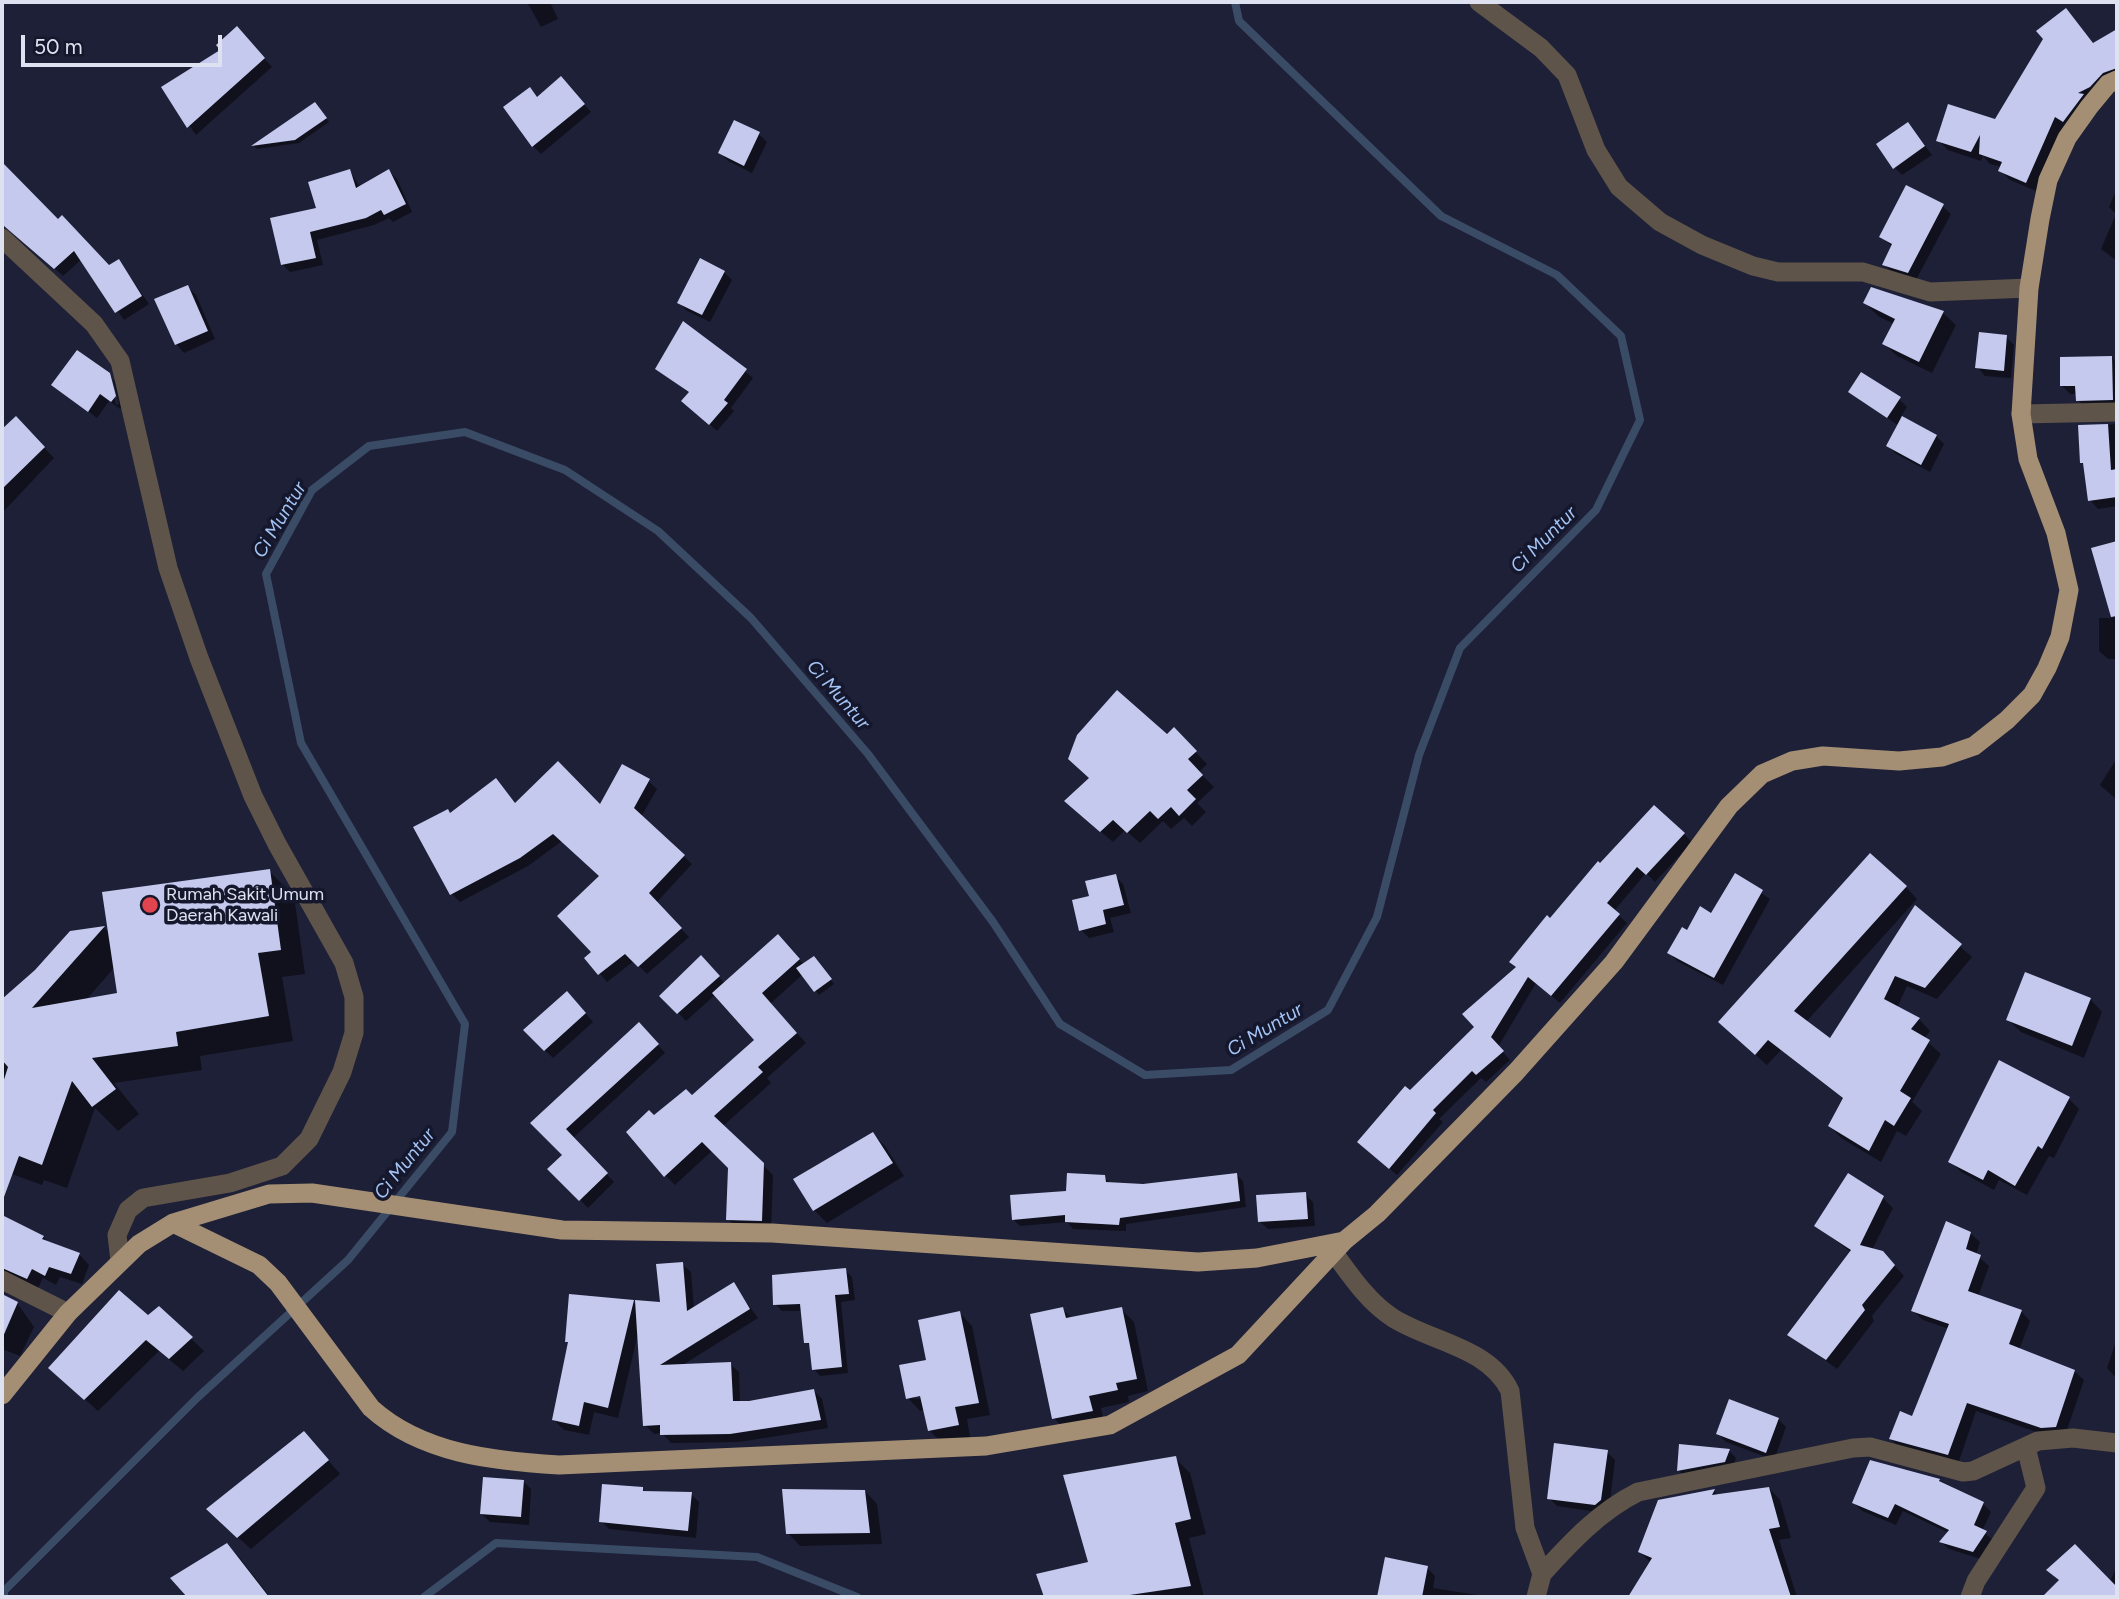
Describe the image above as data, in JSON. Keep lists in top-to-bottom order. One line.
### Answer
{"water":["Ci Muntur"],"places":["Rumah Sakit Umum Daerah Kawali"],"scale_bar":"50 m"}
